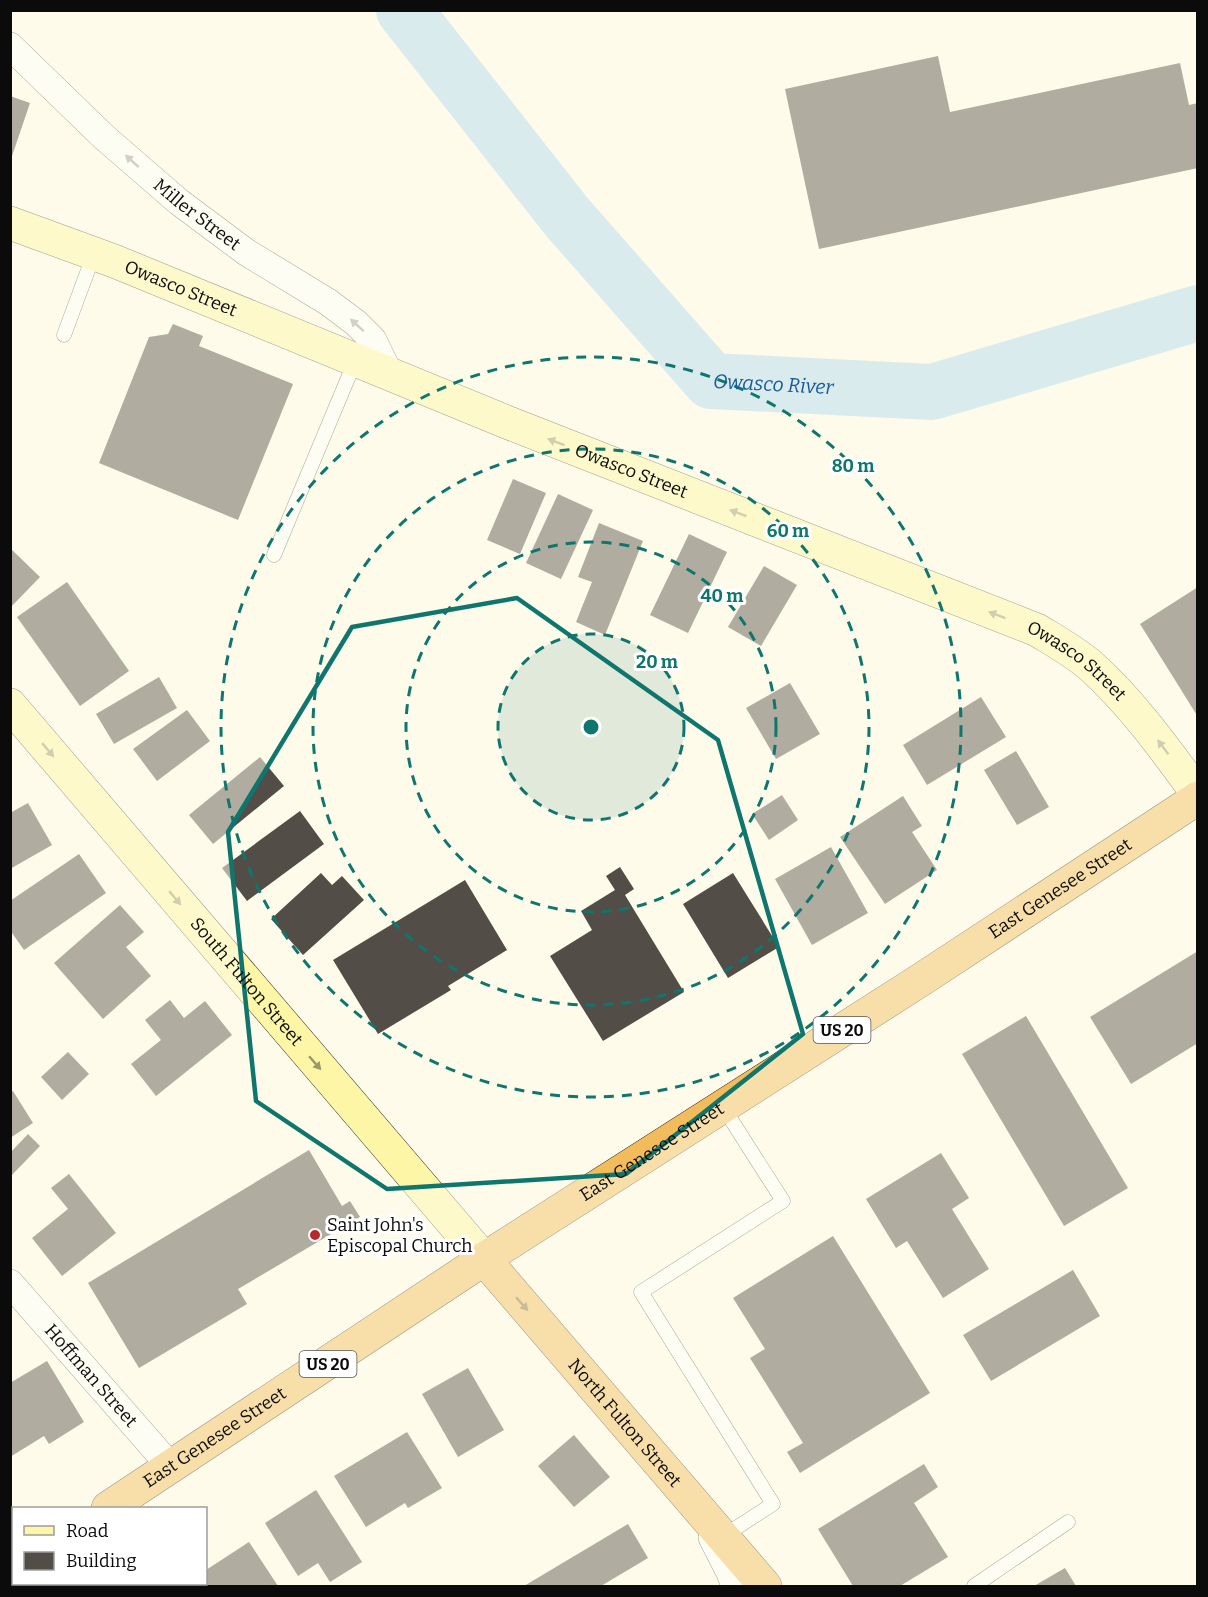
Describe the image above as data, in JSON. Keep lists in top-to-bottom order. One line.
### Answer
{"streets":{"highway":["East Genesee Street","US 20","North Fulton Street"],"main road":["Owasco Street","South Fulton Street"],"street":["Miller Street","Hoffman Street"]},"crossings":[["Miller Street","Owasco Street"],["Owasco Street","East Genesee Street"],["East Genesee Street","South Fulton Street"],["East Genesee Street","Hoffman Street"],["East Genesee Street","North Fulton Street"],["South Fulton Street","North Fulton Street"]],"one_way":["Miller Street","Owasco Street","South Fulton Street","North Fulton Street"],"water":["Owasco River"],"places":["Saint John's Episcopal Church"],"legend":["Road","Building"],"rings":["80 m","60 m","40 m","20 m"]}
